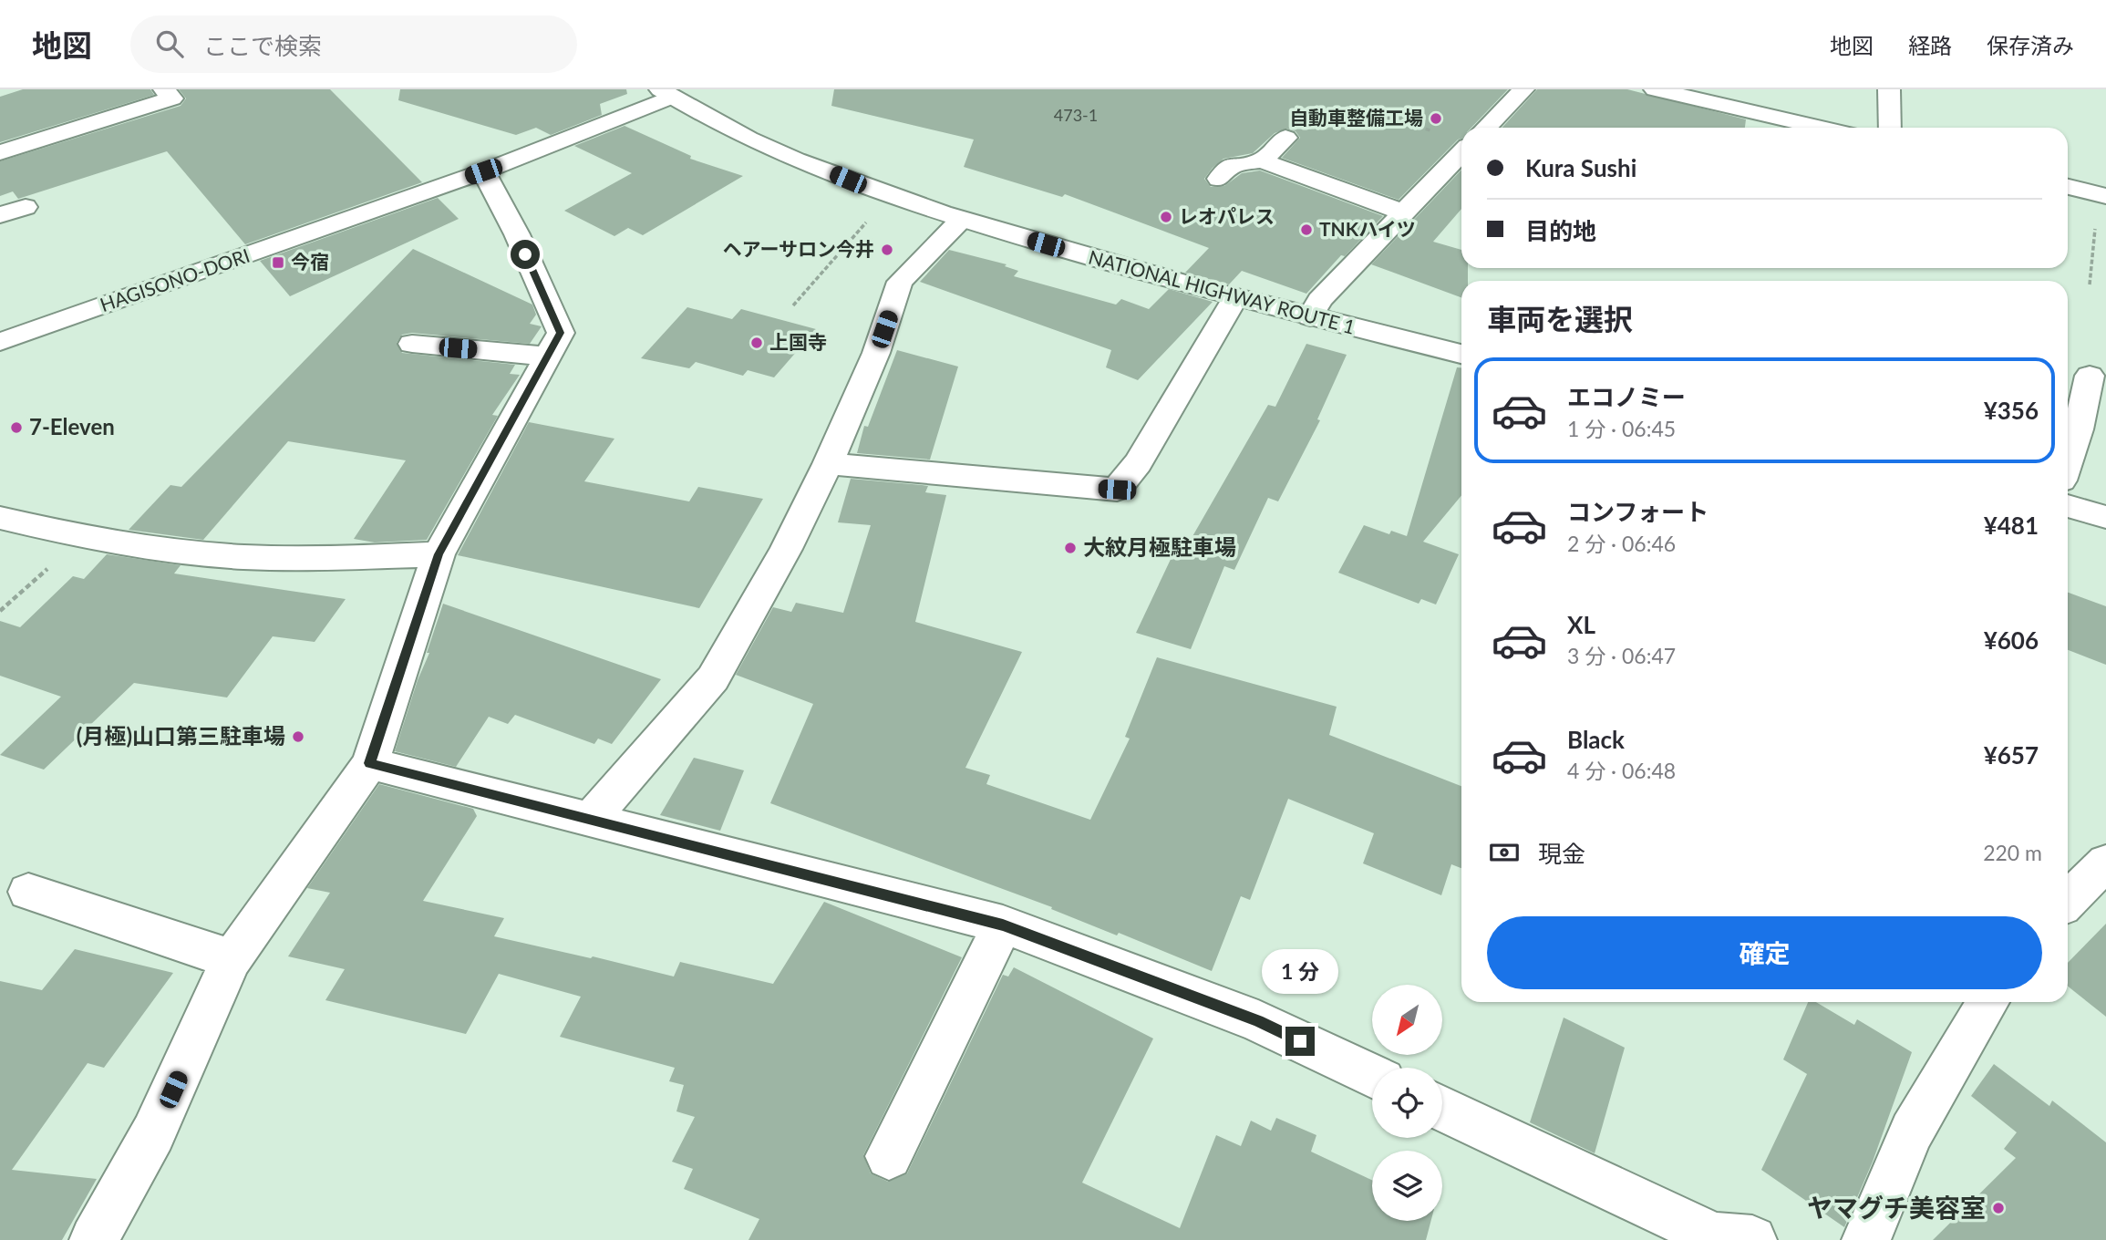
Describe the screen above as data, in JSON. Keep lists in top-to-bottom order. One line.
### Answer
{"streets":{"main road":["HAGISONO-DORI","NATIONAL HIGHWAY ROUTE 1"]},"crossings":[["HAGISONO-DORI","NATIONAL HIGHWAY ROUTE 1"]],"places":{"other":["自動車整備工場","レオパレス","TNKハイツ","ヘアーサロン今井","上国寺","7-Eleven","大紋月極駐車場","(月極)山口第三駐車場","ヤマグチ美容室"],"transit":["今宿"]},"house_numbers":["473-1"],"north":"bottom left","page":{"header":"地図","search":"ここで検索","nav":["地図","経路","保存済み"],"banner":["Kura Sushi","目的地"],"heading":"車両を選択","list":[{"name":"エコノミー","note":"1 分 · 06:45","value":"¥356"},{"name":"コンフォート","note":"2 分 · 06:46","value":"¥481"},{"name":"XL","note":"3 分 · 06:47","value":"¥606"},{"name":"Black","note":"4 分 · 06:48","value":"¥657"}],"pay":["現金","220 m"],"buttons":"確定","bubble":"1 分"}}
